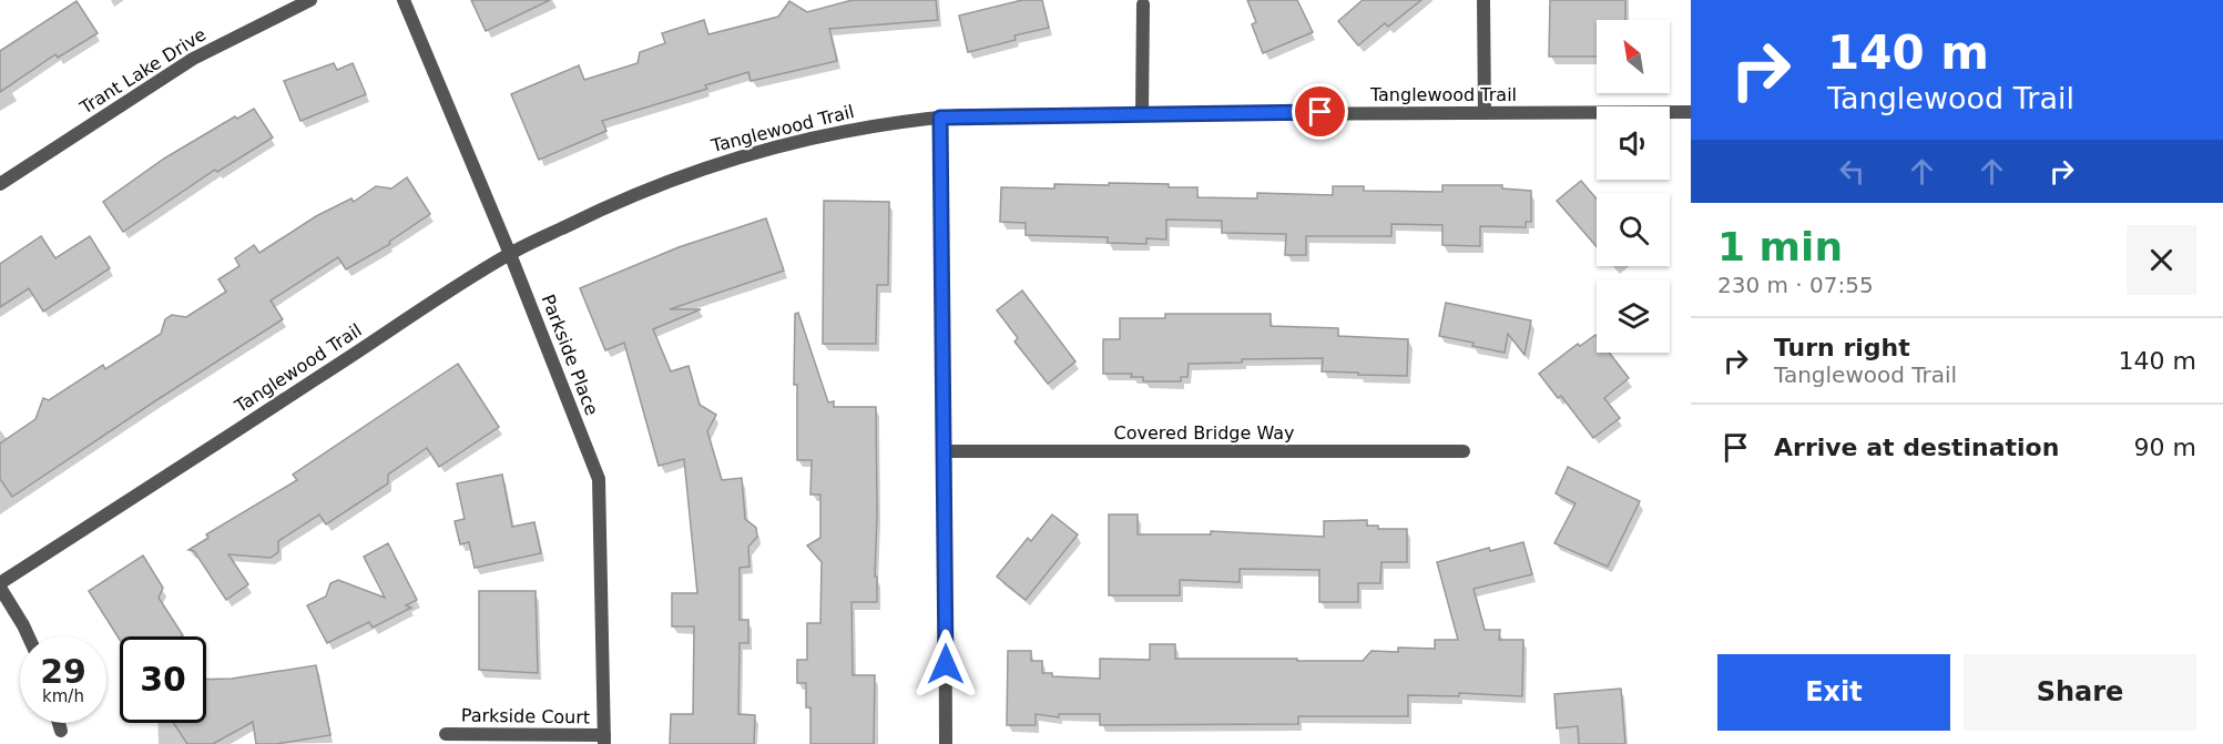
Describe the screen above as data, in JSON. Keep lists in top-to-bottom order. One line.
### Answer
{"streets":{"street":["Trant Lake Drive","Tanglewood Trail","Parkside Place","Covered Bridge Way","Parkside Court"]},"crossings":[["Tanglewood Trail","Parkside Place"],["Parkside Place","Parkside Court"]],"north":"top left","page":{"turn":["140 m","Tanglewood Trail"],"heading":["1 min","230 m · 07:55"],"list":[{"name":"Turn right","note":"Tanglewood Trail","value":"140 m"},{"name":"Arrive at destination","value":"90 m"}],"speed":"29 km/h","limit":"30","buttons":["Exit","Share"]}}
